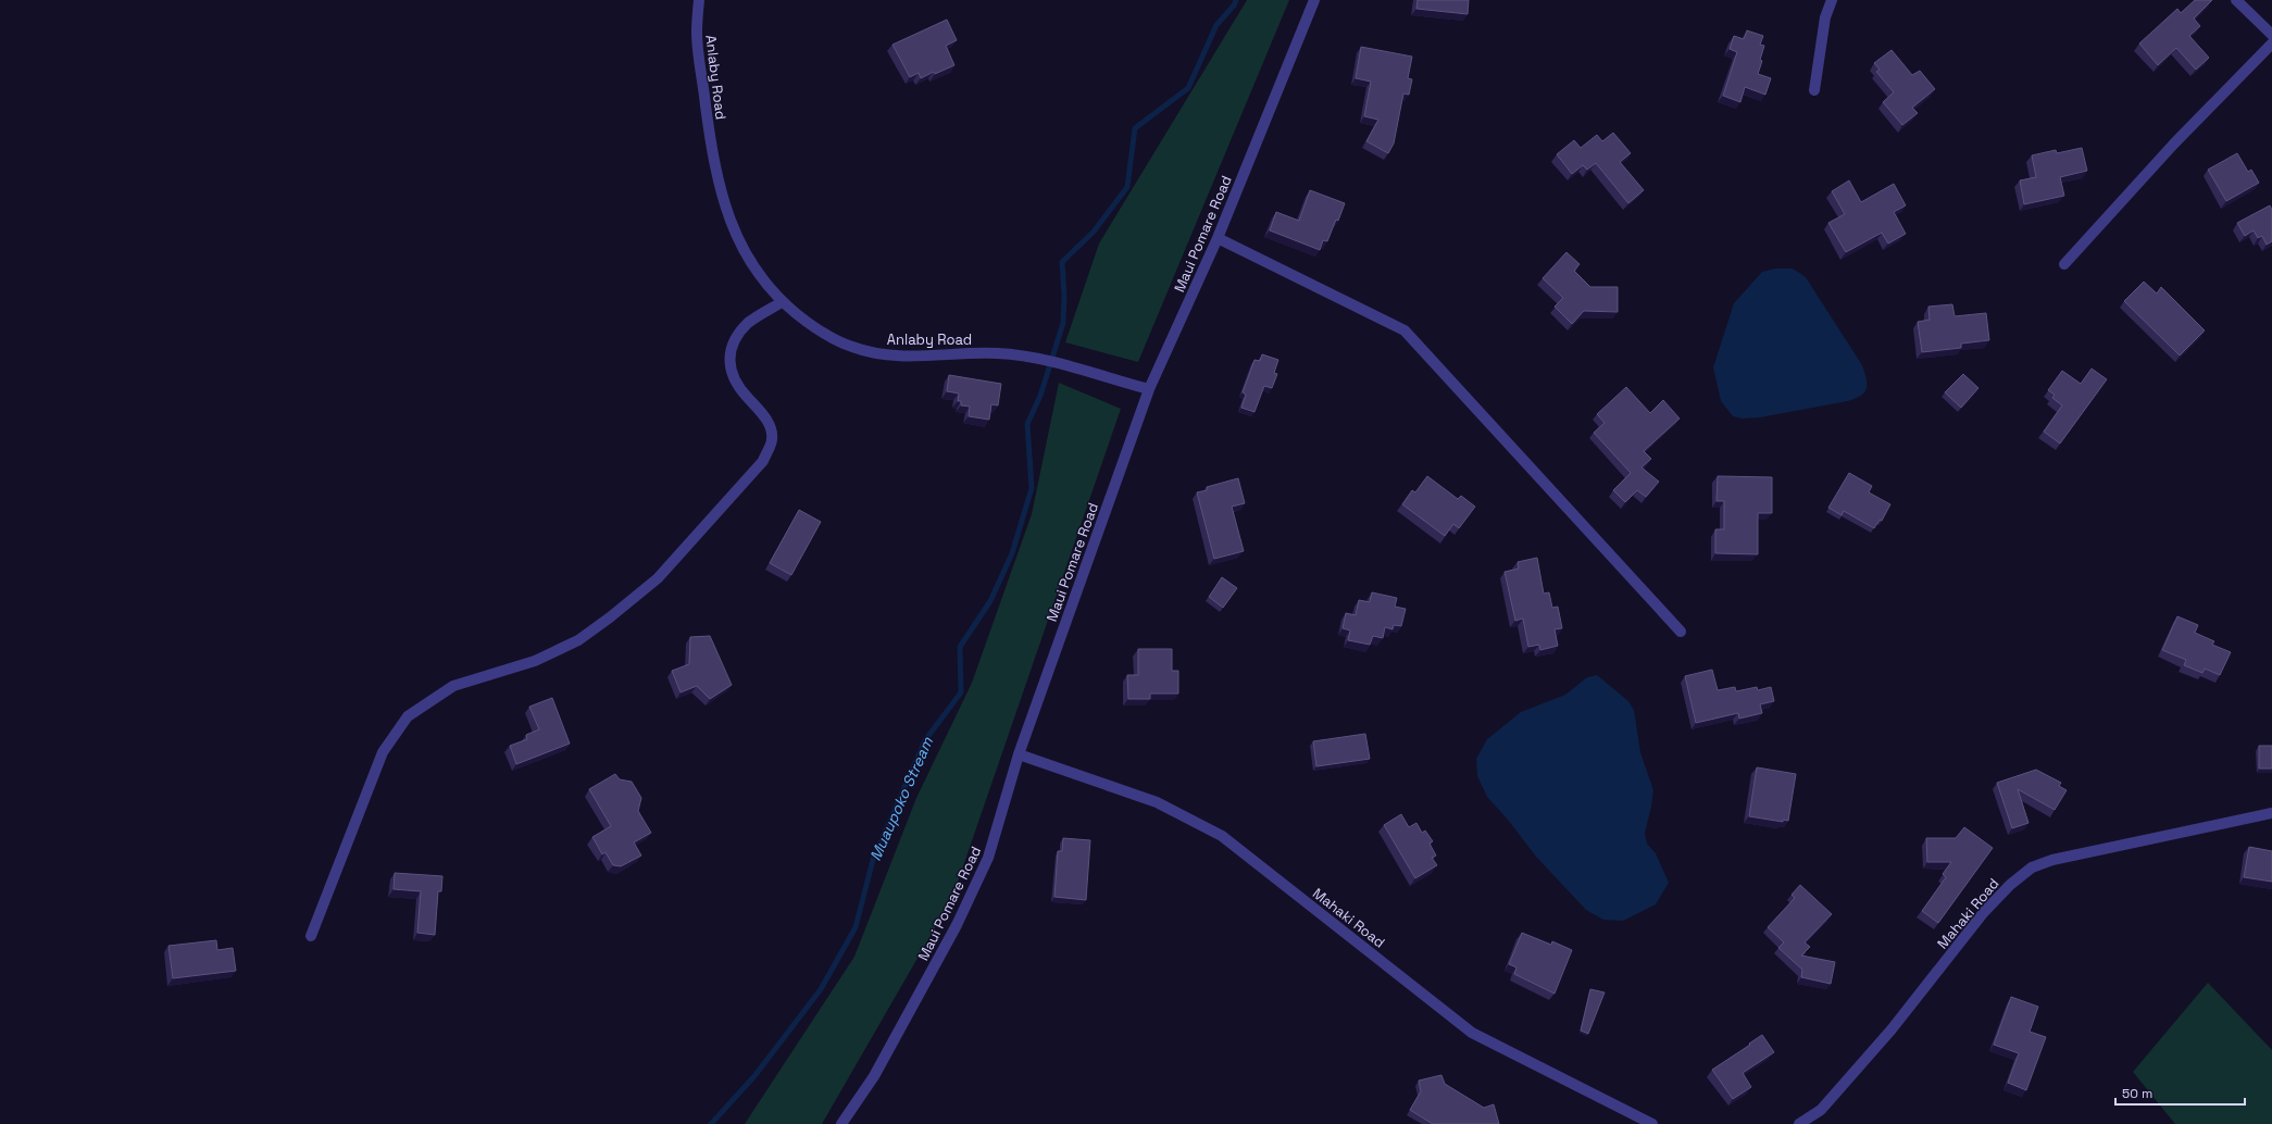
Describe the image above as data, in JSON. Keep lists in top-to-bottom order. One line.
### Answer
{"streets":{"street":["Anlaby Road","Maui Pomare Road","Mahaki Road"]},"crossings":[["Anlaby Road","Maui Pomare Road"],["Maui Pomare Road","Mahaki Road"]],"water":["Muaupoko Stream"],"scale_bar":"50 m"}
